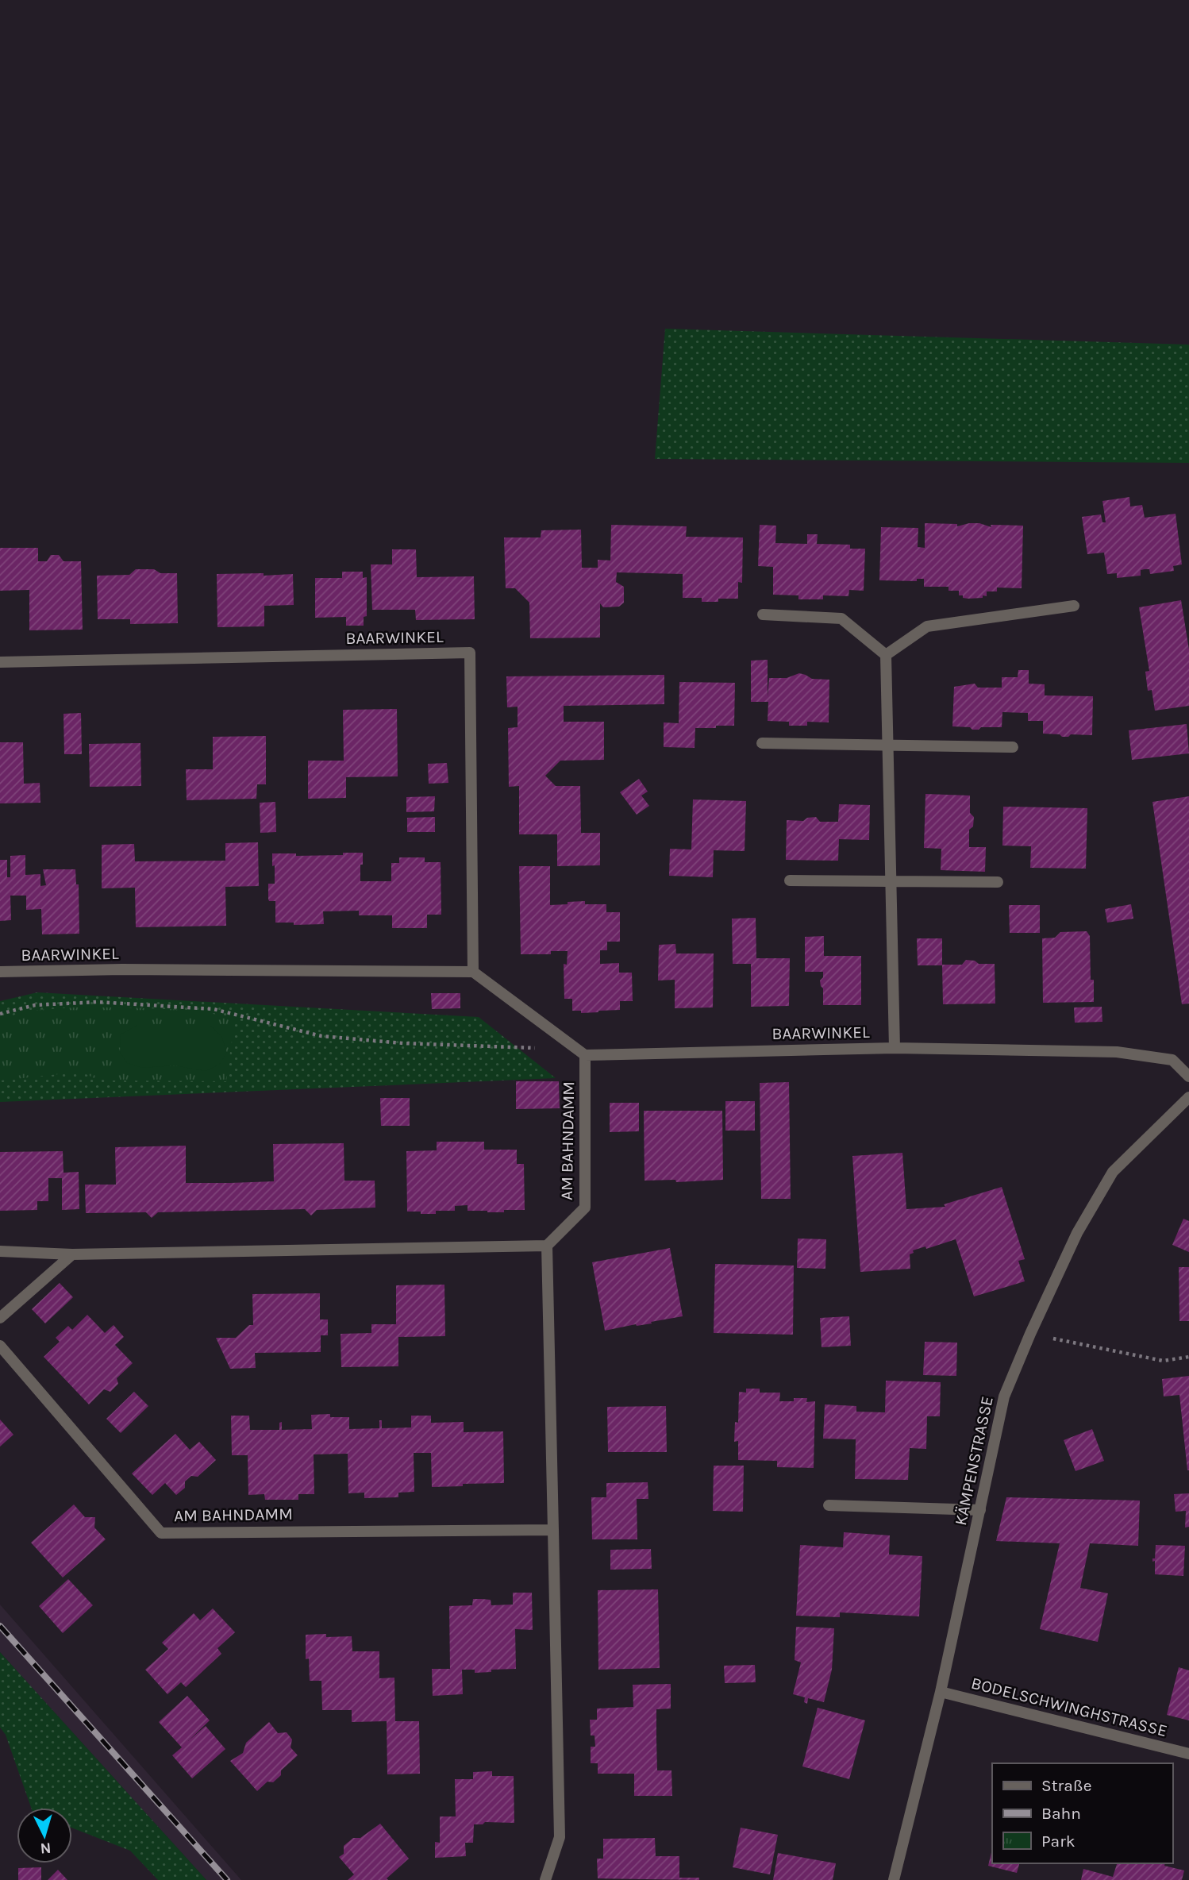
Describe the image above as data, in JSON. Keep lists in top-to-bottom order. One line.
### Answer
{"streets":{"street":["BAARWINKEL","AM BAHNDAMM","KÄMPENSTRASSE","BODELSCHWINGHSTRASSE"]},"crossings":[["BAARWINKEL","AM BAHNDAMM"],["KÄMPENSTRASSE","BODELSCHWINGHSTRASSE"]],"legend":["Straße","Bahn","Park"],"north":"bottom"}
